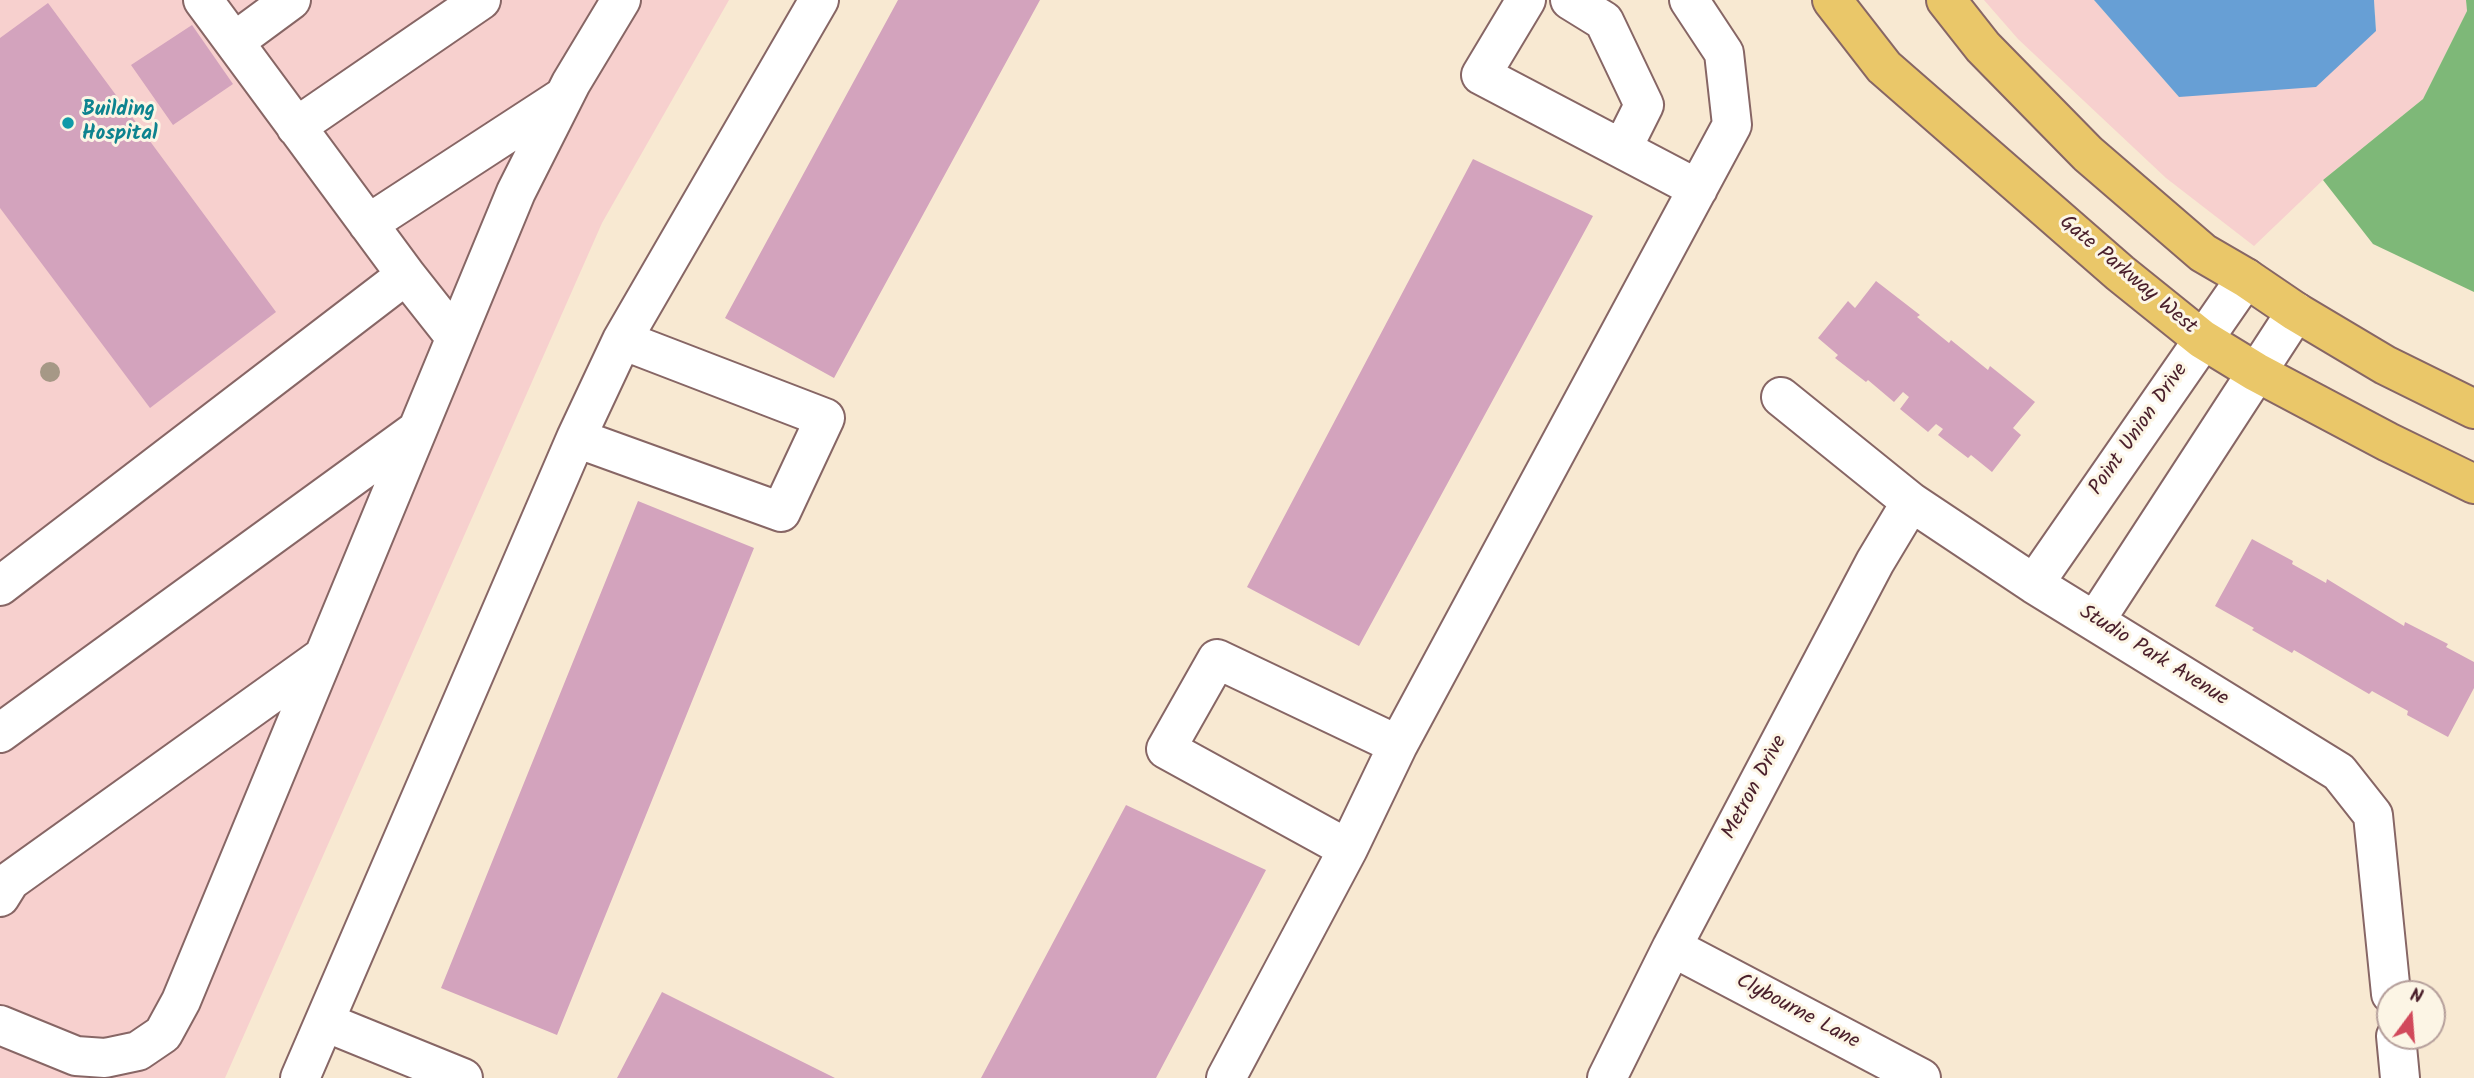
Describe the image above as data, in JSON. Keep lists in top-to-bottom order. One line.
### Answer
{"streets":{"main road":["Gate Parkway West"],"street":["Point Union Drive","Studio Park Avenue","Metron Drive","Clybourne Lane"]},"crossings":[["Gate Parkway West","Point Union Drive"],["Point Union Drive","Studio Park Avenue"],["Studio Park Avenue","Metron Drive"],["Metron Drive","Clybourne Lane"]],"places":["Building Hospital"],"north":"top"}
